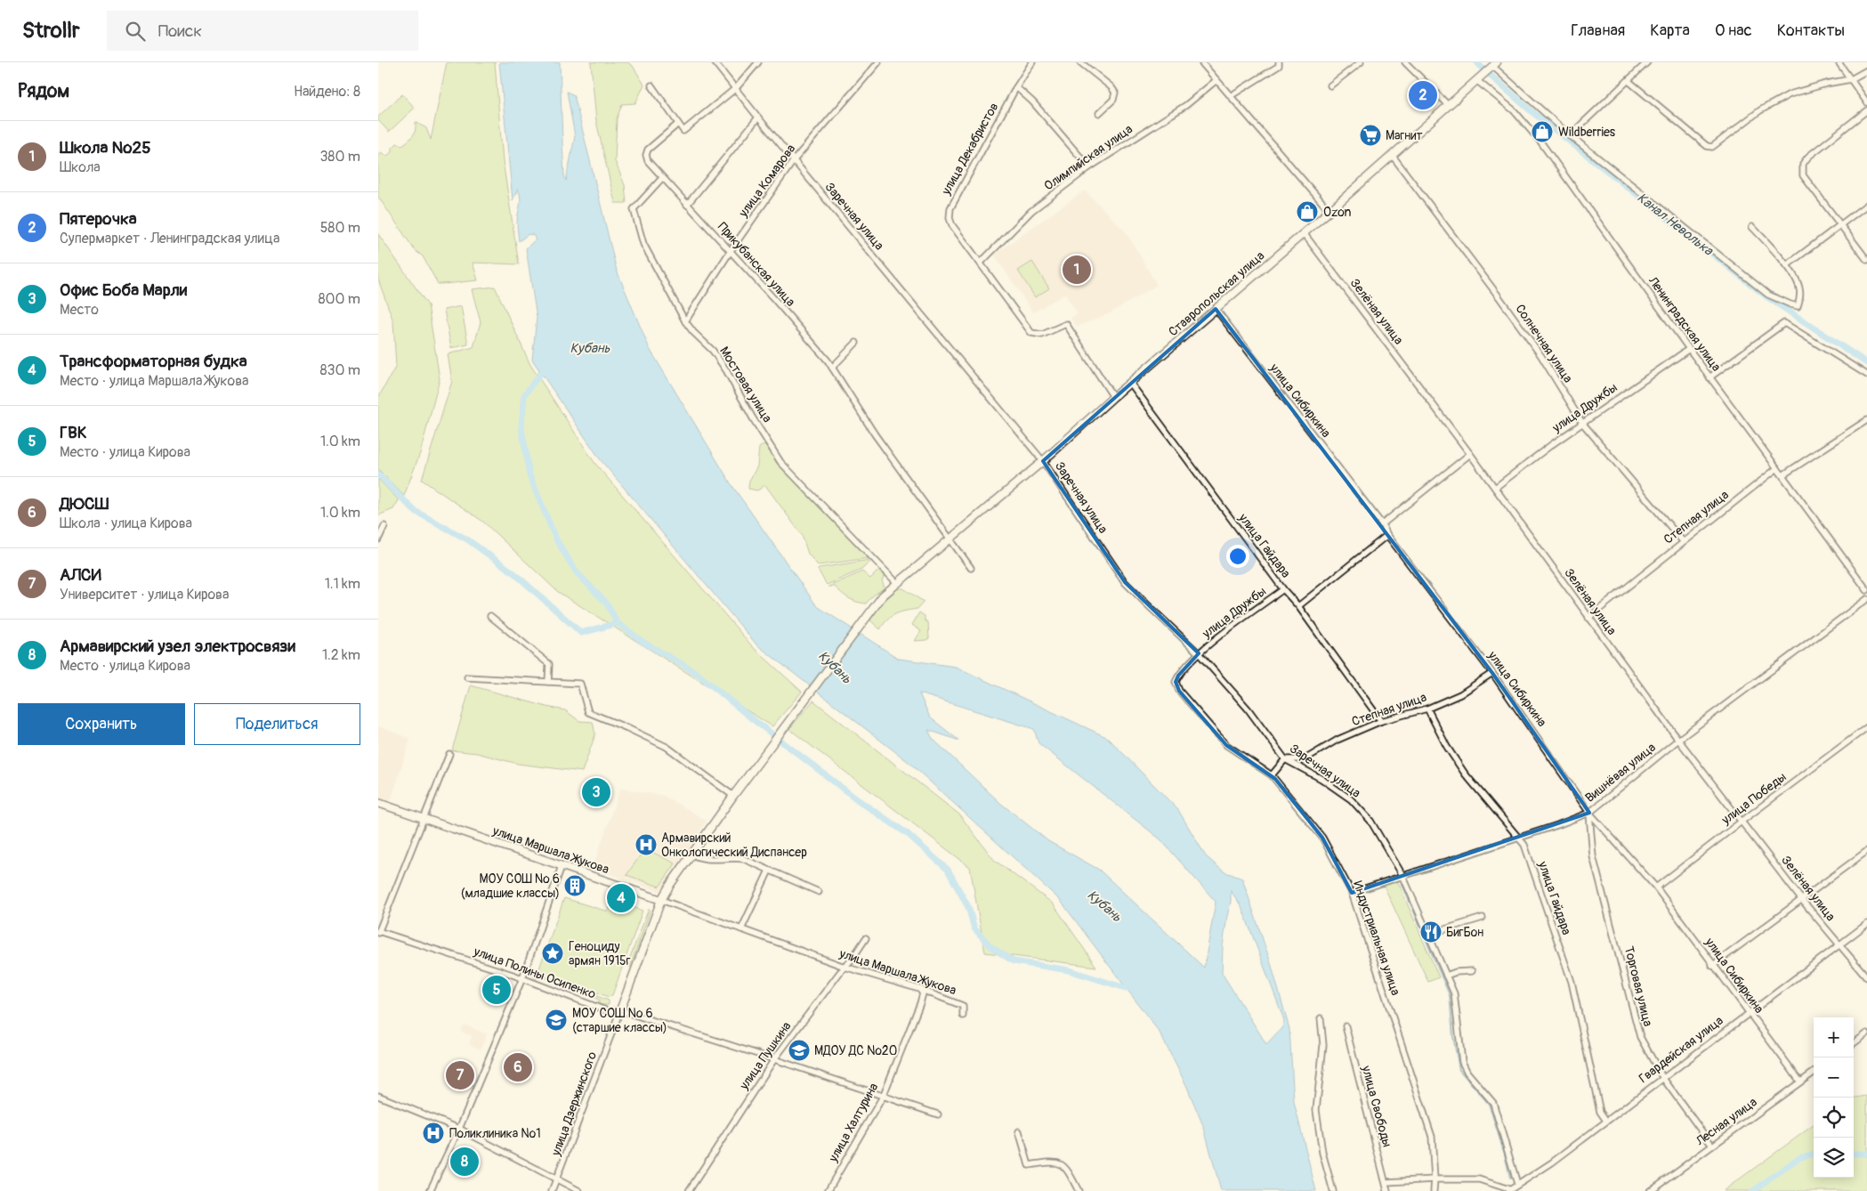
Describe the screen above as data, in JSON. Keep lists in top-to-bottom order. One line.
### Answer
{"streets":{"main road":["Ставропольская улица","улица Маршала Жукова","улица Дзержинского"],"street":["улица Декабристов","Олимпийская улица","улица Комарова","Заречная улица","Прикубанская улица","Зелёная улица","Ленинградская улица","Солнечная улица","Мостовая улица","улица Сибиркина","улица Дружбы","Степная улица","улица Гайдара","Вишнёвая улица","улица Победы","Индустриальная улица","улица Полины Осипенко","Торговая улица","Гвардейская улица","улица Пушкина","улица Свободы","Лесная улица","улица Халтурина"]},"crossings":[["улица Декабристов","Олимпийская улица"],["улица Декабристов","Ставропольская улица"],["улица Комарова","Заречная улица"],["улица Комарова","Прикубанская улица"],["улица Комарова","Мостовая улица"],["Заречная улица","Ставропольская улица"],["Заречная улица","улица Дружбы"],["Заречная улица","Степная улица"],["Заречная улица","Вишнёвая улица"],["Заречная улица","Индустриальная улица"],["Заречная улица","Гвардейская улица"],["Прикубанская улица","Ставропольская улица"],["Прикубанская улица","Мостовая улица"],["Ставропольская улица","Зелёная улица"],["Ставропольская улица","Ленинградская улица"],["Ставропольская улица","Солнечная улица"],["Ставропольская улица","Мостовая улица"],["Ставропольская улица","улица Сибиркина"],["Ставропольская улица","улица Гайдара"],["Ставропольская улица","улица Дзержинского"],["Зелёная улица","улица Дружбы"],["Зелёная улица","Степная улица"],["Зелёная улица","Вишнёвая улица"],["Зелёная улица","улица Победы"],["Зелёная улица","Гвардейская улица"],["Ленинградская улица","улица Дружбы"],["Ленинградская улица","Степная улица"],["Солнечная улица","улица Дружбы"],["Солнечная улица","Степная улица"],["улица Сибиркина","Степная улица"],["улица Сибиркина","Вишнёвая улица"],["улица Сибиркина","улица Победы"],["улица Сибиркина","Торговая улица"],["улица Сибиркина","Гвардейская улица"],["улица Сибиркина","Лесная улица"],["улица Дружбы","улица Гайдара"],["улица Дружбы","Индустриальная улица"],["Степная улица","улица Гайдара"],["улица Гайдара","Вишнёвая улица"],["улица Гайдара","Гвардейская улица"],["Вишнёвая улица","Индустриальная улица"],["Вишнёвая улица","Торговая улица"],["улица Маршала Жукова","улица Пушкина"],["улица Маршала Жукова","улица Дзержинского"],["улица Маршала Жукова","улица Халтурина"],["улица Полины Осипенко","улица Пушкина"],["улица Полины Осипенко","улица Дзержинского"],["улица Полины Осипенко","улица Халтурина"],["Торговая улица","Гвардейская улица"],["Торговая улица","Лесная улица"]],"water":["Канал Неволька","Кубань"],"places":{"shop":["Wildberries","Ozon"],"supermarket":["Магнит"],"hospital":["Армавирский Онкологический Диспансер","Поликлиника №1"],"building":["МОУ СОШ № 6 (младшие классы)"],"restaurant":["БигБон"],"place":["Геноциду армян 1915г"],"school or university":["МОУ СОШ № 6 (старшие классы)","МДОУ ДС №20"]},"page":{"header":"Strollr","search":"Поиск","nav":["Главная","Карта","О нас","Контакты"],"heading":["Рядом","Найдено: 8"],"pins":["2","1","3","4","5","6","7","8"],"list":[{"mark":"1","name":"Школа №25","note":"Школа","value":"380 m"},{"mark":"2","name":"Пятерочка","note":"Супермаркет · Ленинградская улица","value":"580 m"},{"mark":"3","name":"Офис Боба Марли","note":"Место","value":"800 m"},{"mark":"4","name":"Трансформаторная будка","note":"Место · улица Маршала Жукова","value":"830 m"},{"mark":"5","name":"ГВК","note":"Место · улица Кирова","value":"1.0 km"},{"mark":"6","name":"ДЮСШ","note":"Школа · улица Кирова","value":"1.0 km"},{"mark":"7","name":"АЛСИ","note":"Университет · улица Кирова","value":"1.1 km"},{"mark":"8","name":"Армавирский узел электросвязи","note":"Место · улица Кирова","value":"1.2 km"}],"buttons":["Сохранить","Поделиться"],"map_buttons":["+","−"]}}
